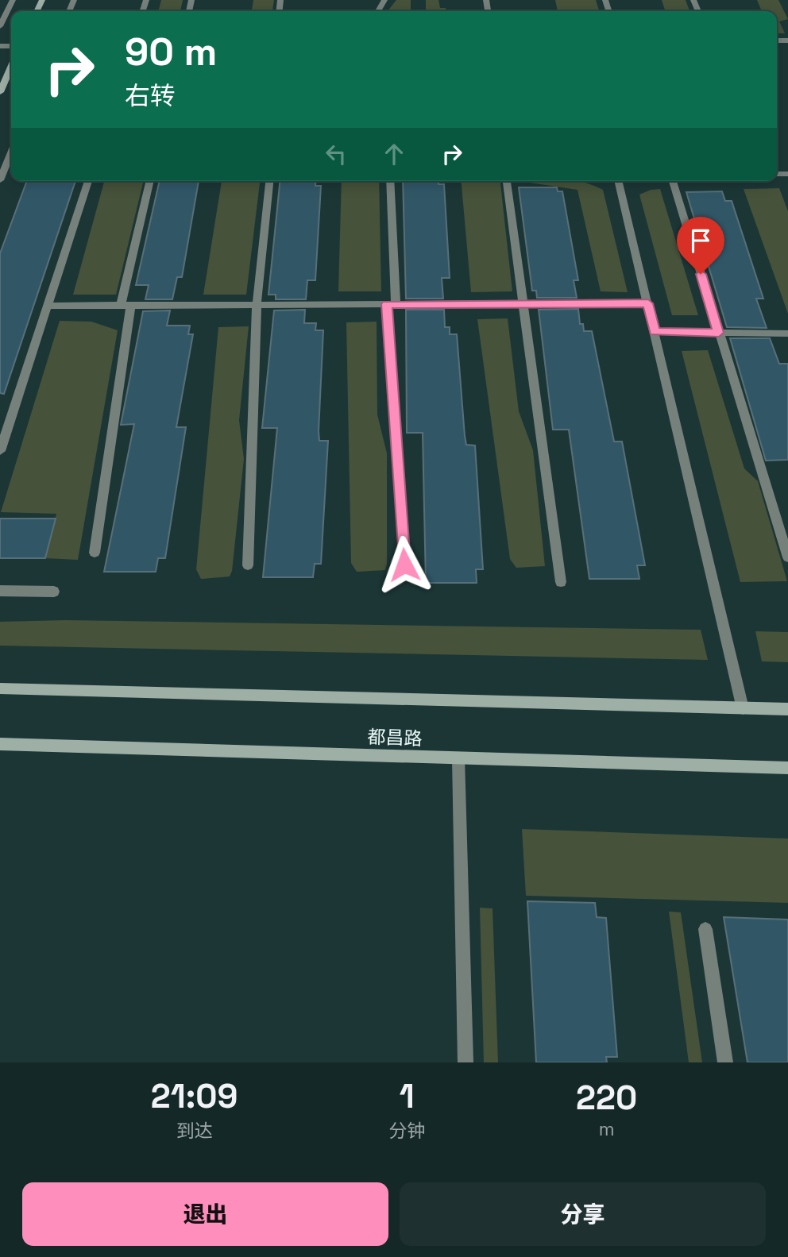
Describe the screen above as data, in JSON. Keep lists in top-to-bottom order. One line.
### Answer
{"streets":{"main road":["都昌路"]},"page":{"turn":["90 m","右转"],"eta":["21:09","到达","1","分钟","220","m"],"buttons":["退出","分享"]}}
